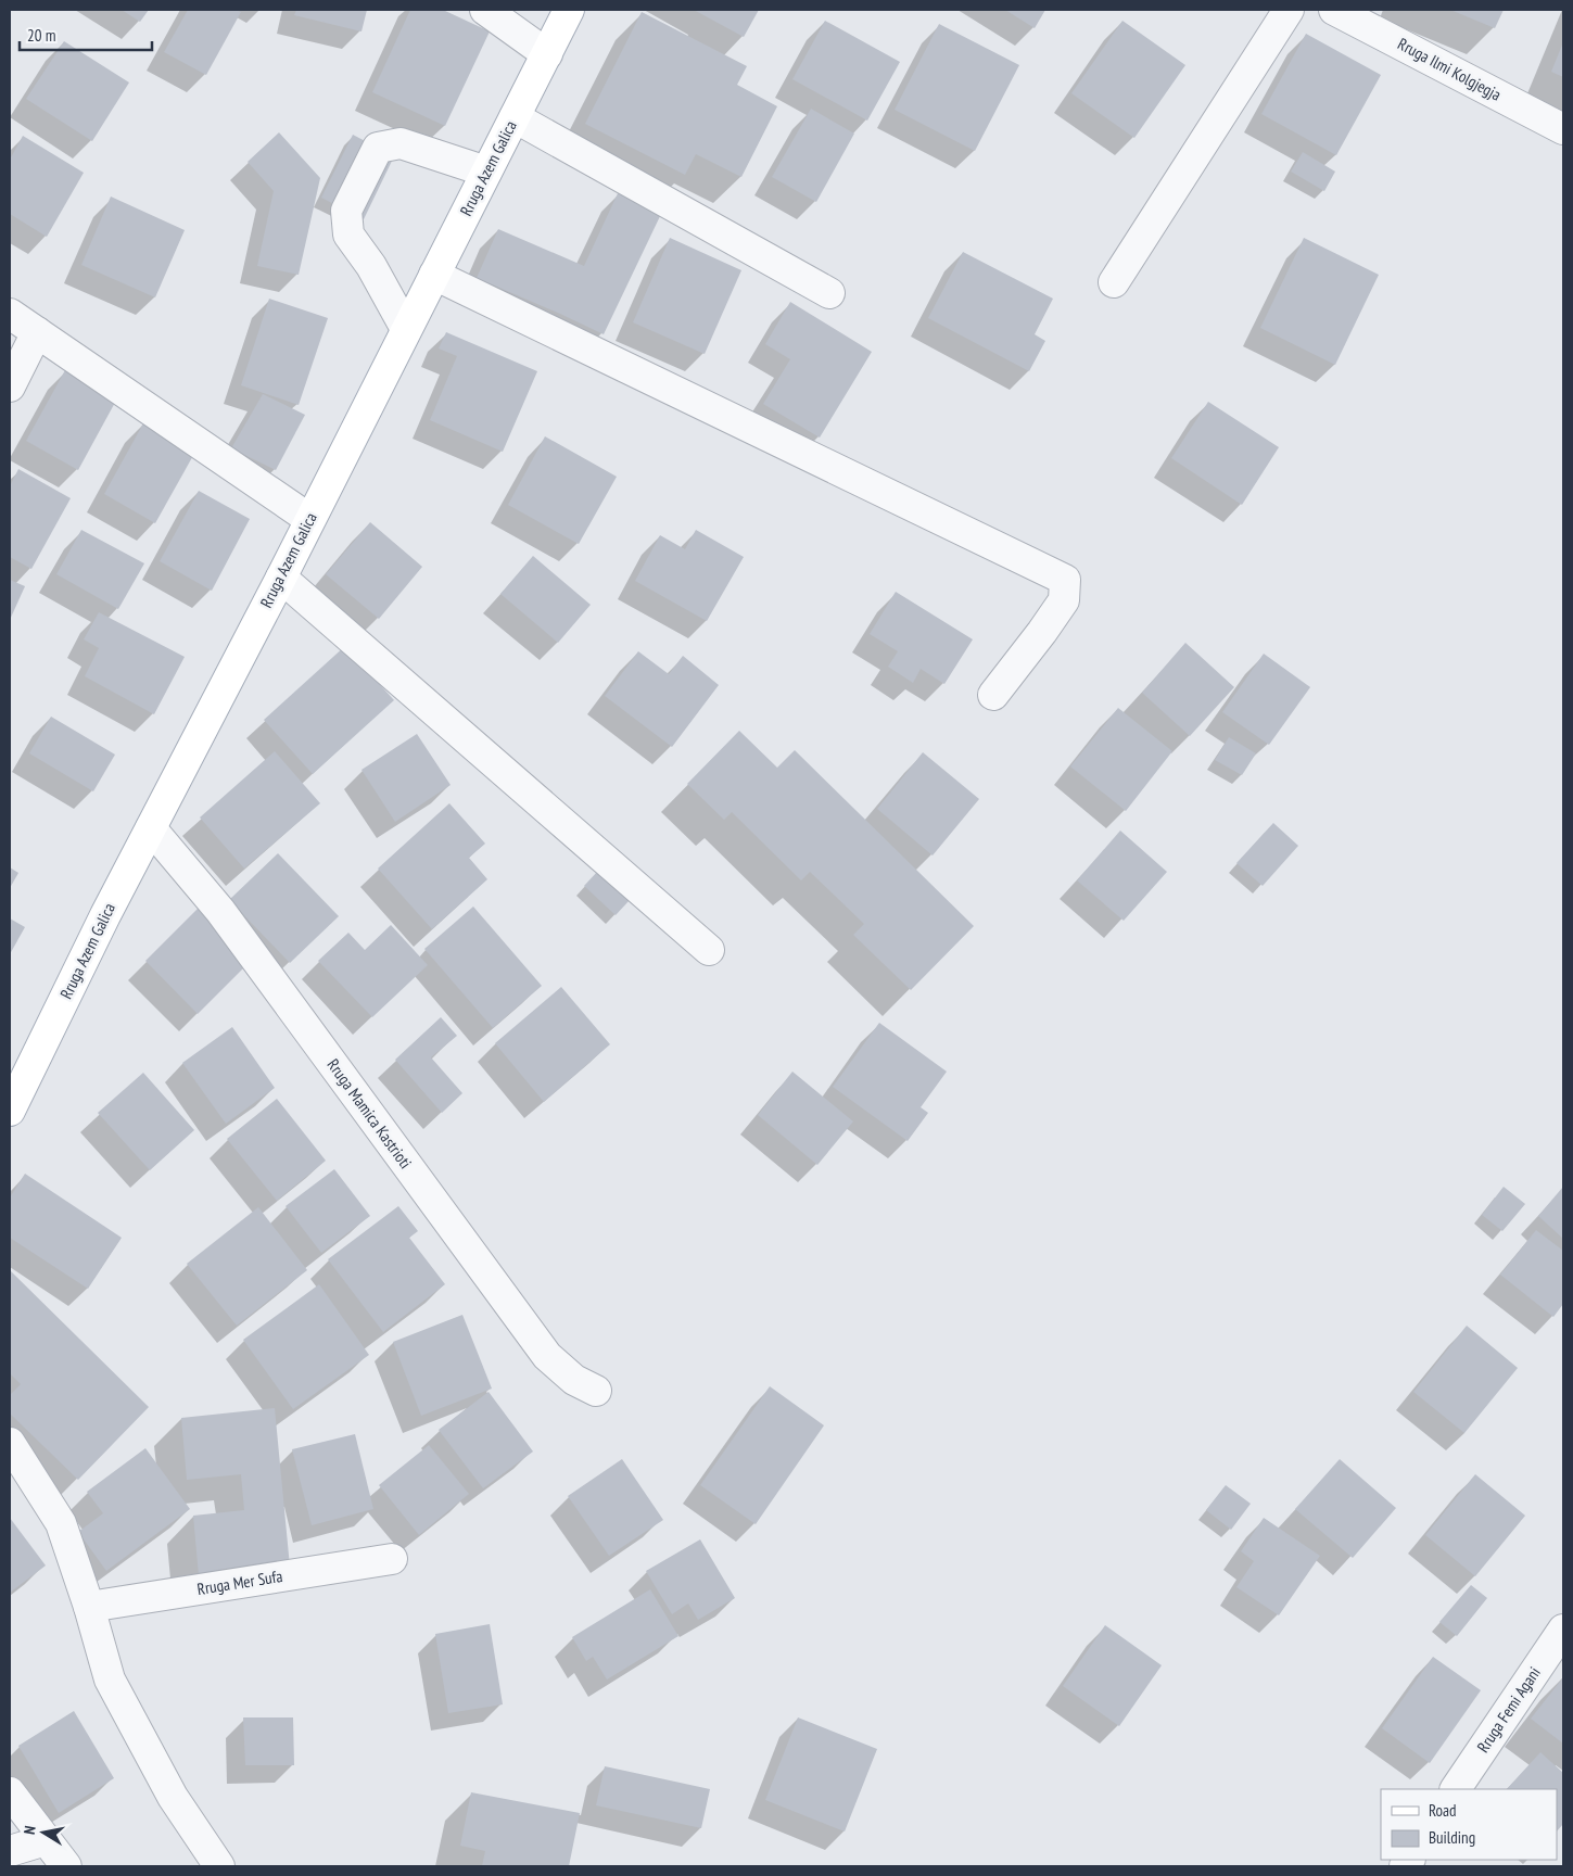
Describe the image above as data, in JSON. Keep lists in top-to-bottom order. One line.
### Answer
{"streets":{"main road":["Rruga Azem Galica"],"street":["Rruga Ilmi Kolgjegja","Rruga Mamica Kastrioti","Rruga Mer Sufa","Rruga Femi Agani"]},"crossings":[["Rruga Azem Galica","Rruga Mamica Kastrioti"]],"legend":["Road","Building"],"scale_bar":"20 m","north":"left"}
